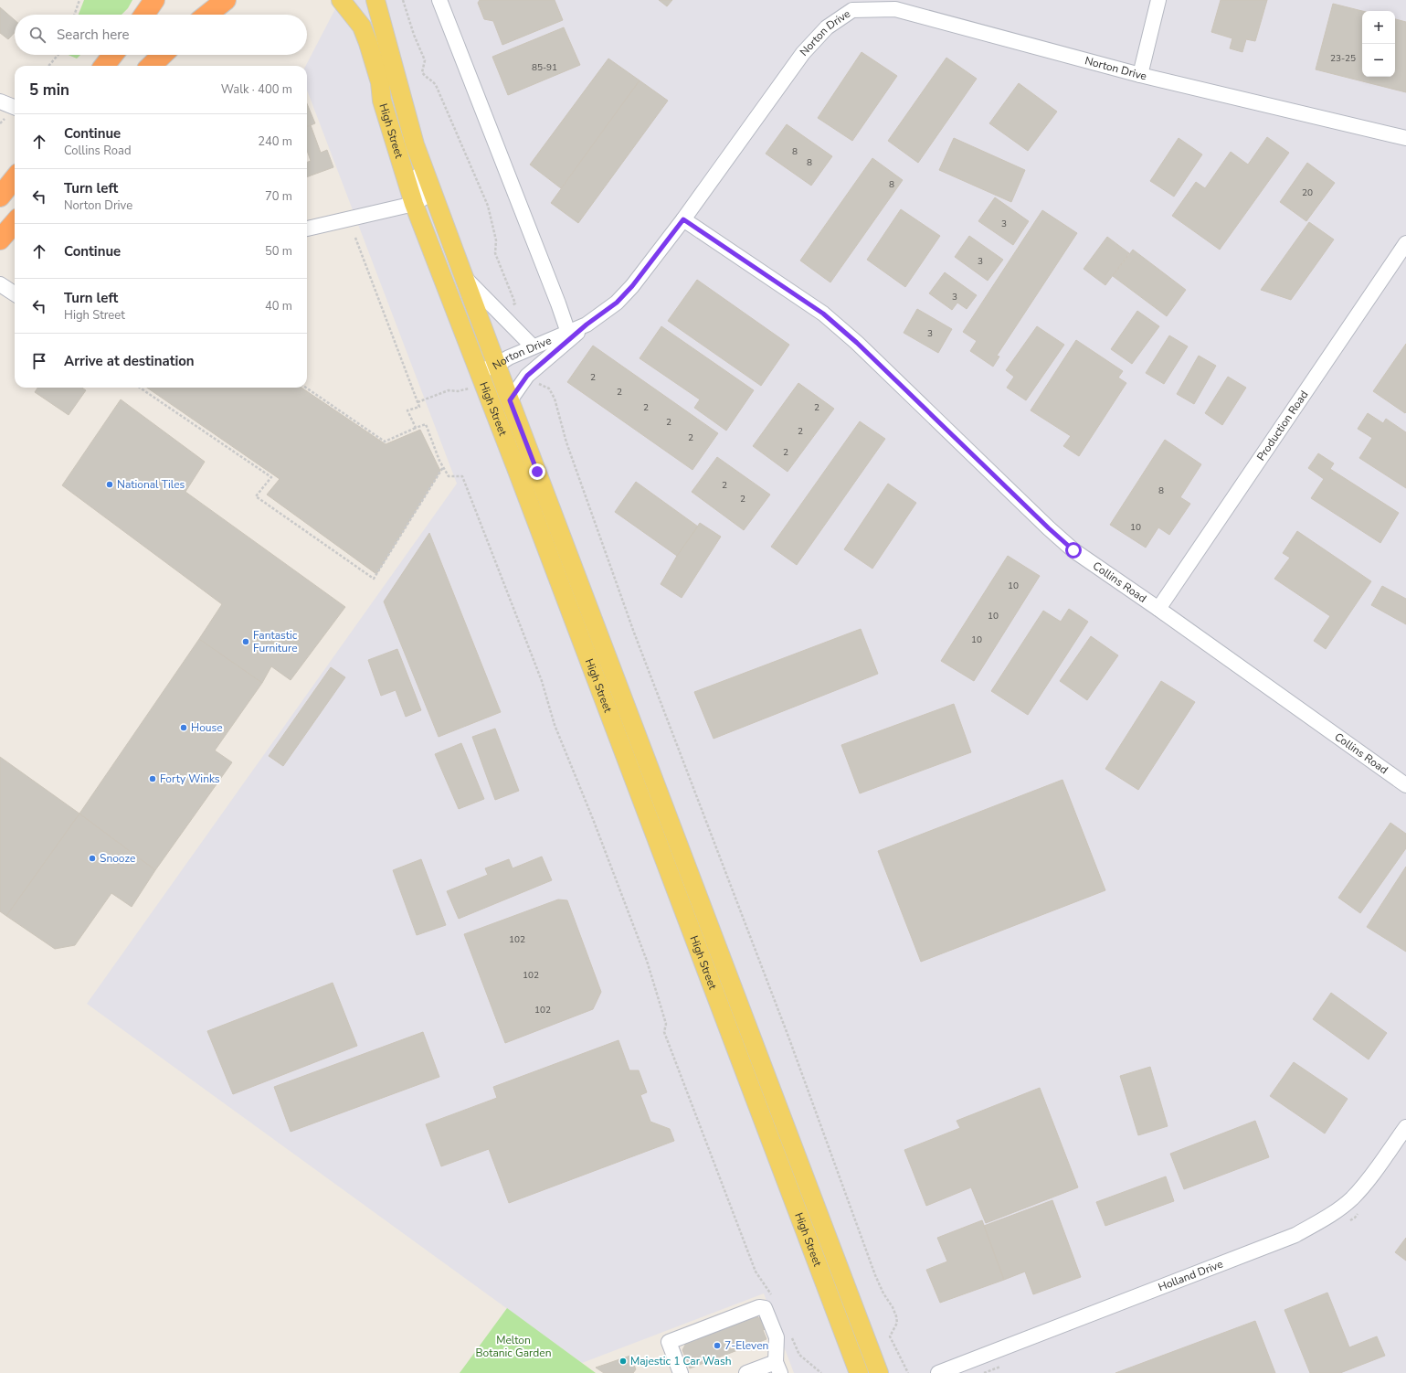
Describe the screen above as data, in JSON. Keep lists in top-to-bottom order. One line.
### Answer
{"streets":{"main road":["High Street"],"street":["Norton Drive","Production Road","Collins Road","Holland Drive"]},"crossings":[["Norton Drive","High Street"],["Norton Drive","Collins Road"],["Production Road","Collins Road"]],"parks":["Melton Botanic Garden"],"places":["National Tiles","Fantastic Furniture","House","Forty Winks","Snooze","7-Eleven","Majestic 1 Car Wash"],"house_numbers":["23-25","85-91","8","8","8","20","3","3","3","3","2","2","2","2","2","2","2","2","2","8","2","10","10","10","10","102","102","102"],"page":{"map_buttons":["+","−"],"search":"Search here","heading":["5 min","Walk · 400 m"],"list":[["Continue","Collins Road","240 m"],["Turn left","Norton Drive","70 m"],["Continue","50 m"],["Turn left","High Street","40 m"],"Arrive at destination"]}}
